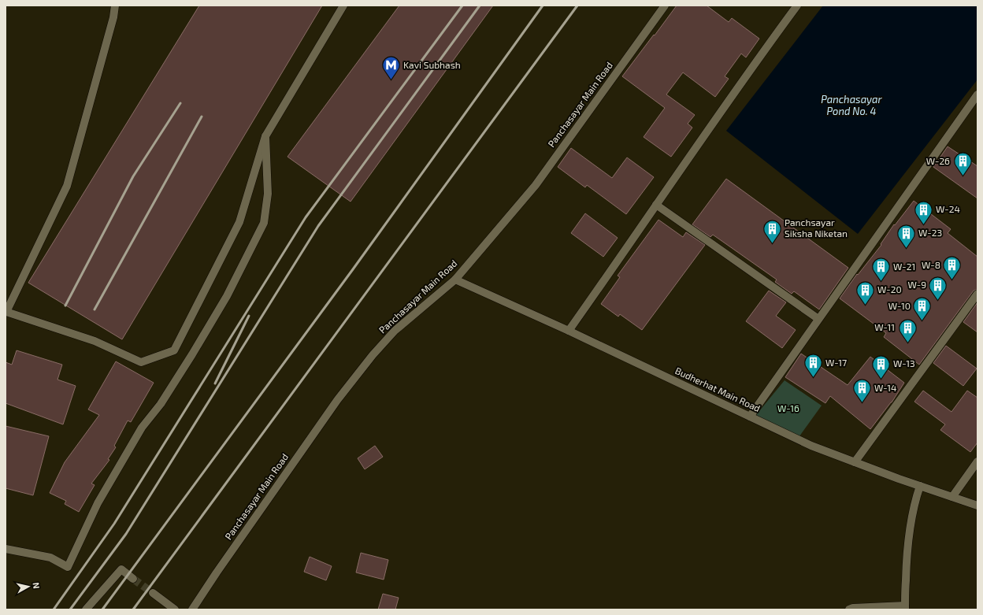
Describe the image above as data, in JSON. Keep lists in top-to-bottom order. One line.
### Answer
{"streets":{"street":["Panchasayar Main Road","Budherhat Main Road"]},"crossings":[["Panchasayar Main Road","Budherhat Main Road"]],"water":["Panchasayar Pond No. 4"],"parks":["W-16"],"places":{"metro station":["Kavi Subhash"],"building":["W-26","W-24","Panchsayar Siksha Niketan","W-23","W-8","W-21","W-9","W-20","W-10","W-11","W-17","W-13","W-14"]},"north":"right"}
